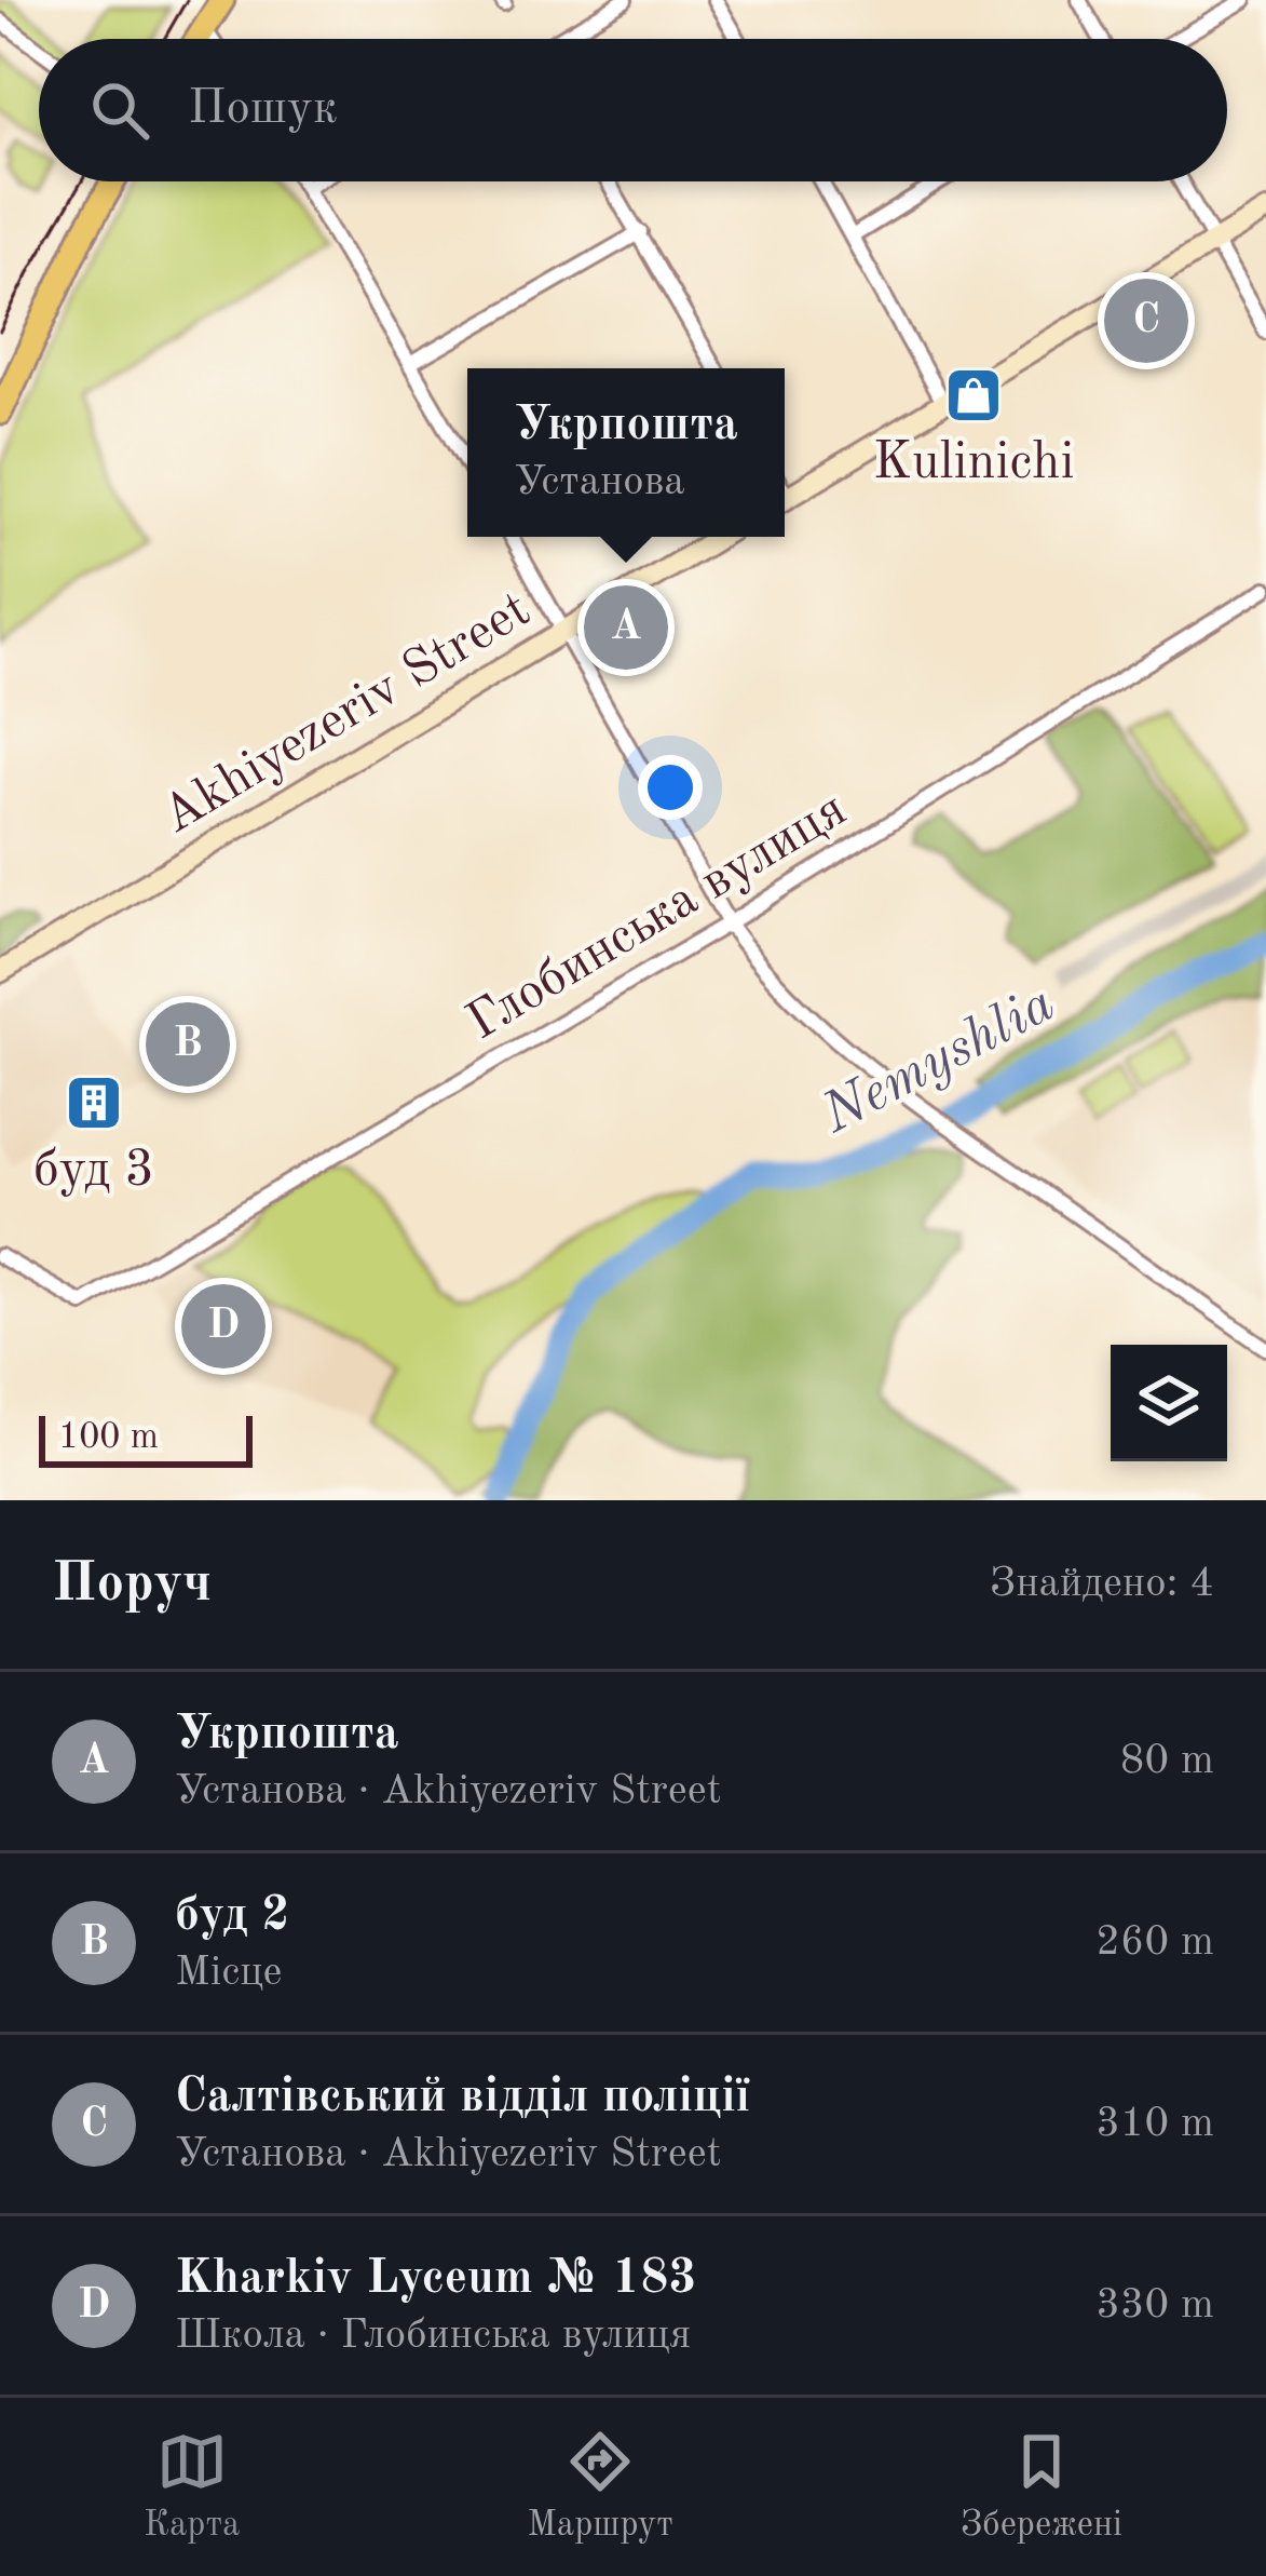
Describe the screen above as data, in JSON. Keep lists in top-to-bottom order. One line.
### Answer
{"streets":{"main road":["Akhiyezeriv Street"],"street":["Глобинська вулиця"]},"water":["Nemyshlia"],"places":{"shop":["Kulinichi"],"building":["буд 3"]},"scale_bar":"100 m","page":{"search":"Пошук","pins":["C","A","B","D"],"popup":["Укрпошта","Установа"],"scale":"100 m","heading":["Поруч","Знайдено: 4"],"list":[{"mark":"A","name":"Укрпошта","note":"Установа · Akhiyezeriv Street","value":"80 m"},{"mark":"B","name":"буд 2","note":"Місце","value":"260 m"},{"mark":"C","name":"Салтівський відділ поліції","note":"Установа · Akhiyezeriv Street","value":"310 m"},{"mark":"D","name":"Kharkiv Lyceum № 183","note":"Школа · Глобинська вулиця","value":"330 m"}],"nav":["Карта","Маршрут","Збережені"]}}
